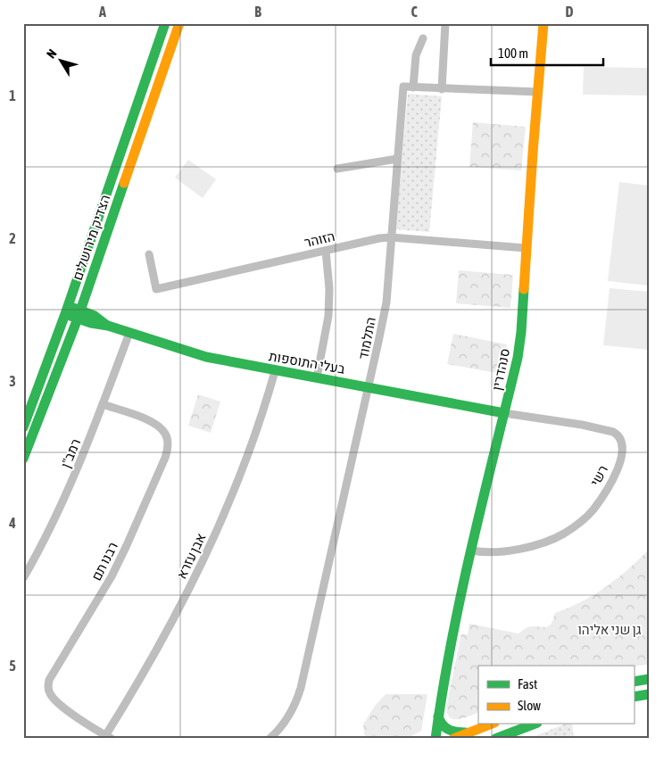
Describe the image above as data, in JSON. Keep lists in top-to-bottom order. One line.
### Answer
{"streets":{"street":["הצדיק מירושלים","הזוהר","התלמוד","בעלי התוספות","סנהדרין","רמב\"ן","רשי","אבן עזרא","רבנו תם"]},"crossings":[["הצדיק מירושלים","בעלי התוספות"],["הזוהר","התלמוד"],["הזוהר","סנהדרין"],["התלמוד","בעלי התוספות"],["בעלי התוספות","סנהדרין"],["בעלי התוספות","רמב\"ן"],["בעלי התוספות","רשי"],["בעלי התוספות","אבן עזרא"],["סנהדרין","רשי"],["רמב\"ן","רבנו תם"],["אבן עזרא","רבנו תם"]],"parks":["גן שני אליהו"],"legend":["Fast","Slow"],"scale_bar":"100 m","north":"top left","grid":{"columns":["A","B","C","D"],"rows":["1","2","3","4","5"]}}
